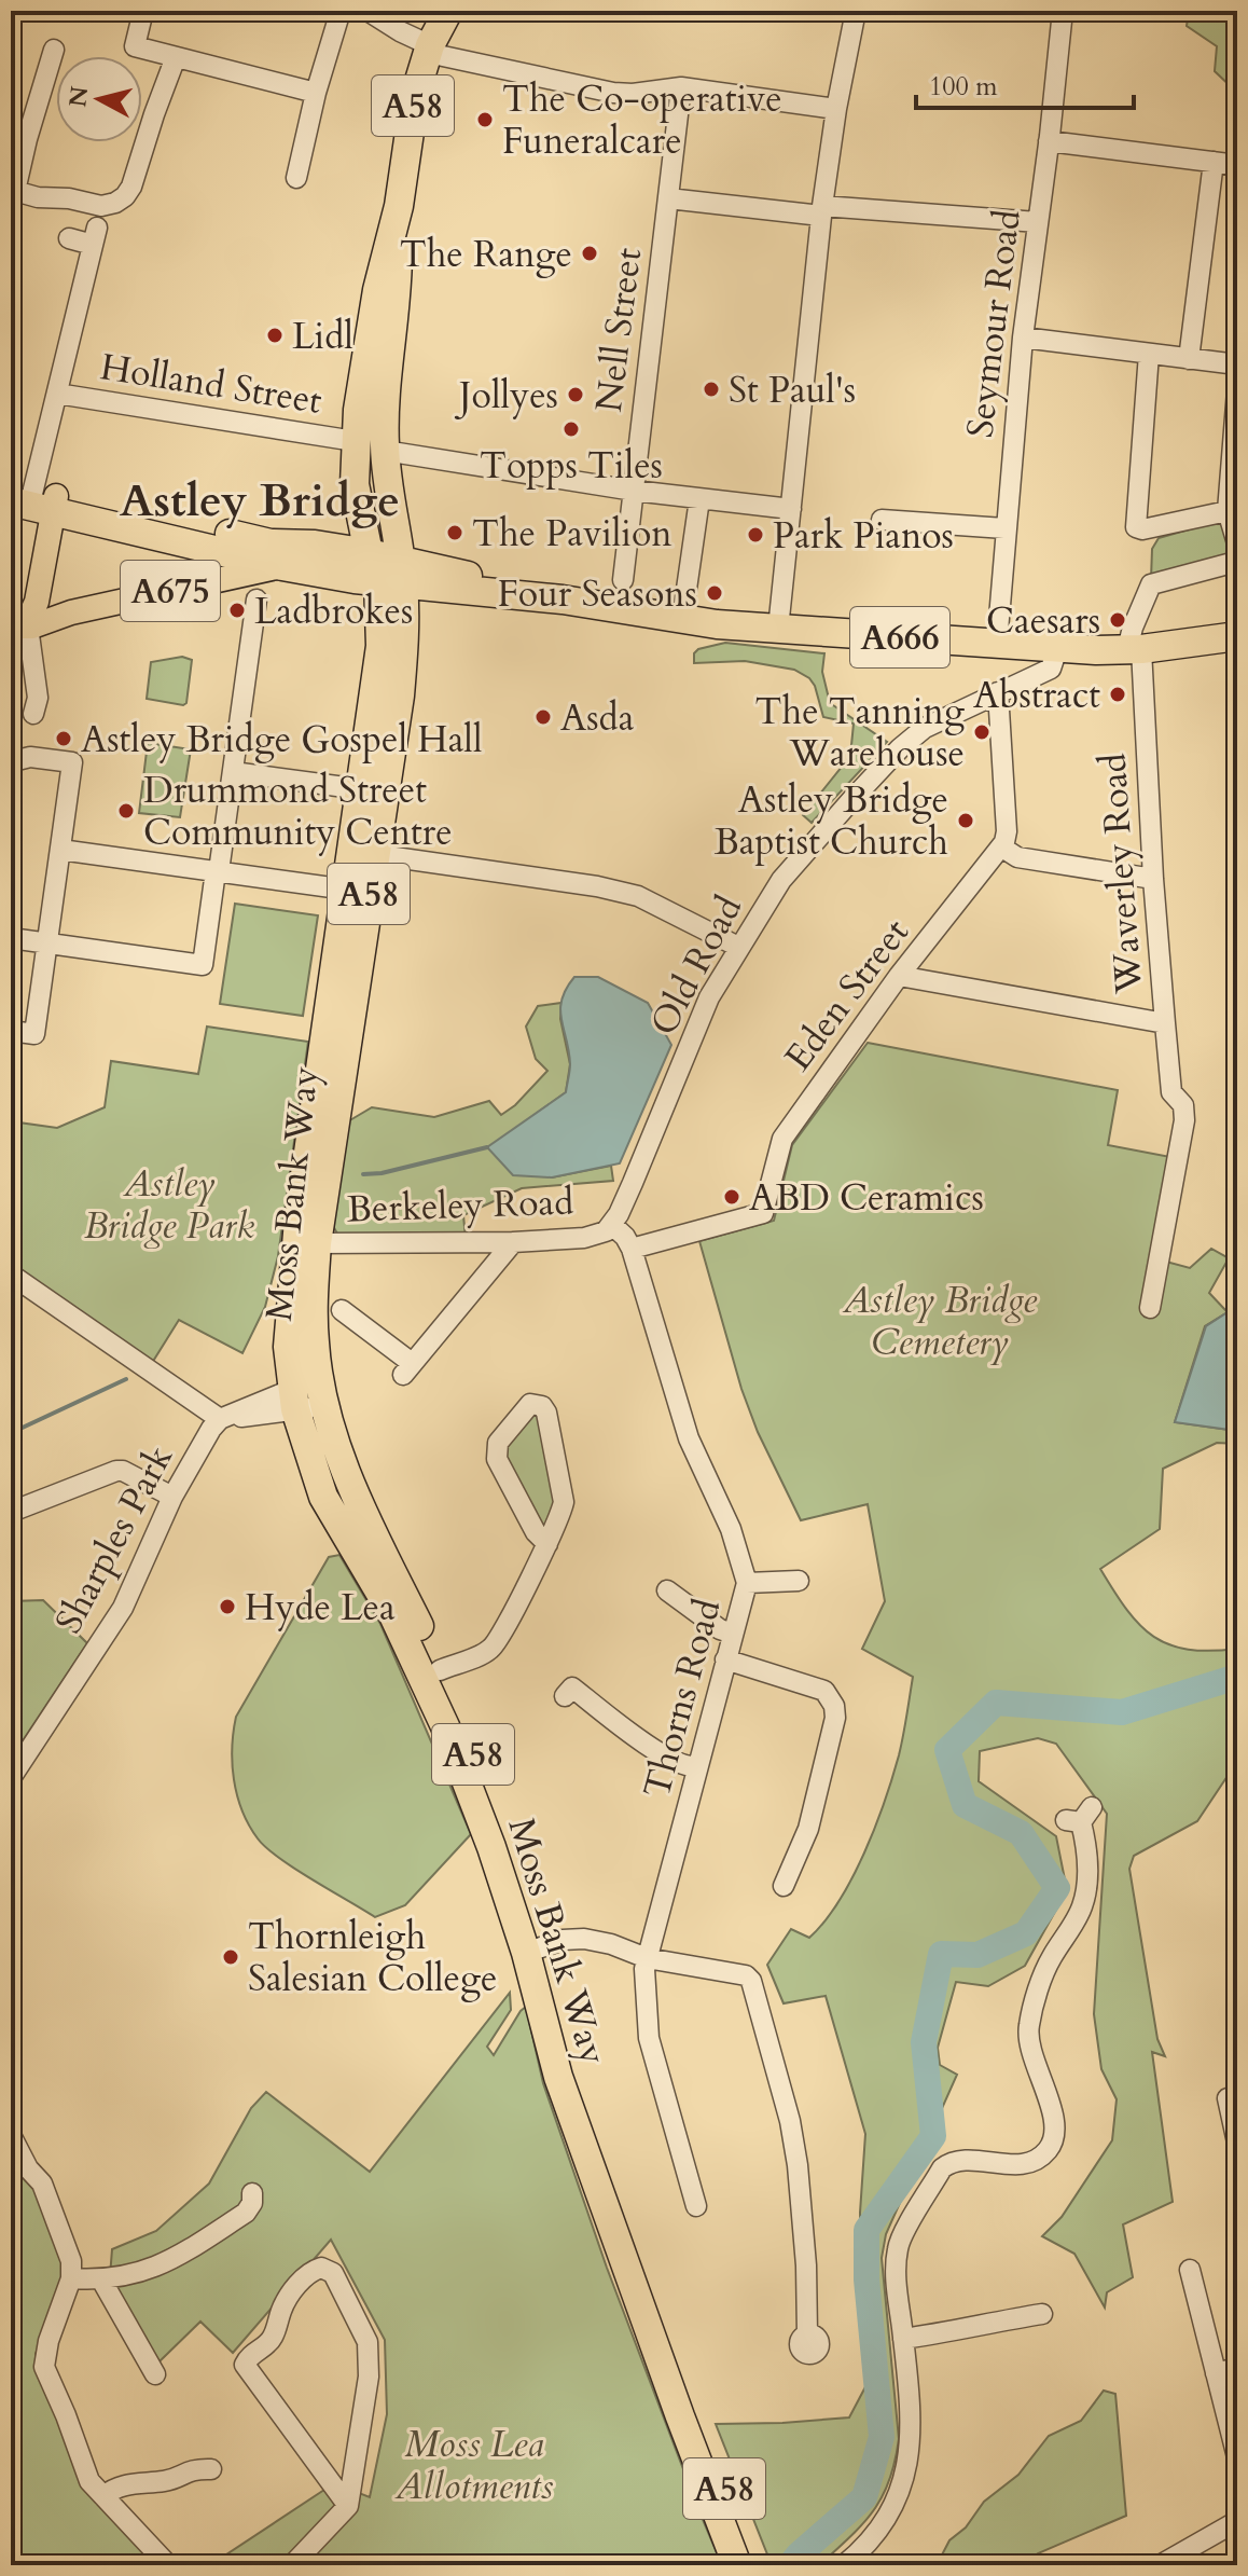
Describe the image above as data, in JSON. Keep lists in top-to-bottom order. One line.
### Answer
{"streets":{"highway":["A58","A666","Moss Bank Way"],"main road":["A675"],"street":["Seymour Road","Nell Street","Holland Street","Waverley Road","Old Road","Eden Street","Berkeley Road","Sharples Park","Thorns Road"]},"crossings":[["A58","Holland Street"],["A58","A666"],["A58","Moss Bank Way"],["Seymour Road","A666"],["A675","A666"],["A666","Waverley Road"],["A666","Old Road"],["A666","Moss Bank Way"],["Old Road","Berkeley Road"],["Old Road","Thorns Road"],["Eden Street","Thorns Road"],["Moss Bank Way","Berkeley Road"],["Berkeley Road","Thorns Road"]],"districts":["Astley Bridge"],"parks":["Astley Bridge Park","Astley Bridge Cemetery","Moss Lea Allotments"],"places":["The Co-operative Funeralcare","The Range","Lidl","St Paul's","Jollyes","Topps Tiles","The Pavilion","Park Pianos","Four Seasons","Ladbrokes","Caesars","Abstract","Asda","The Tanning Warehouse","Astley Bridge Gospel Hall","Drummond Street Community Centre","Astley Bridge Baptist Church","ABD Ceramics","Hyde Lea","Thornleigh Salesian College"],"scale_bar":"100 m","north":"left"}
